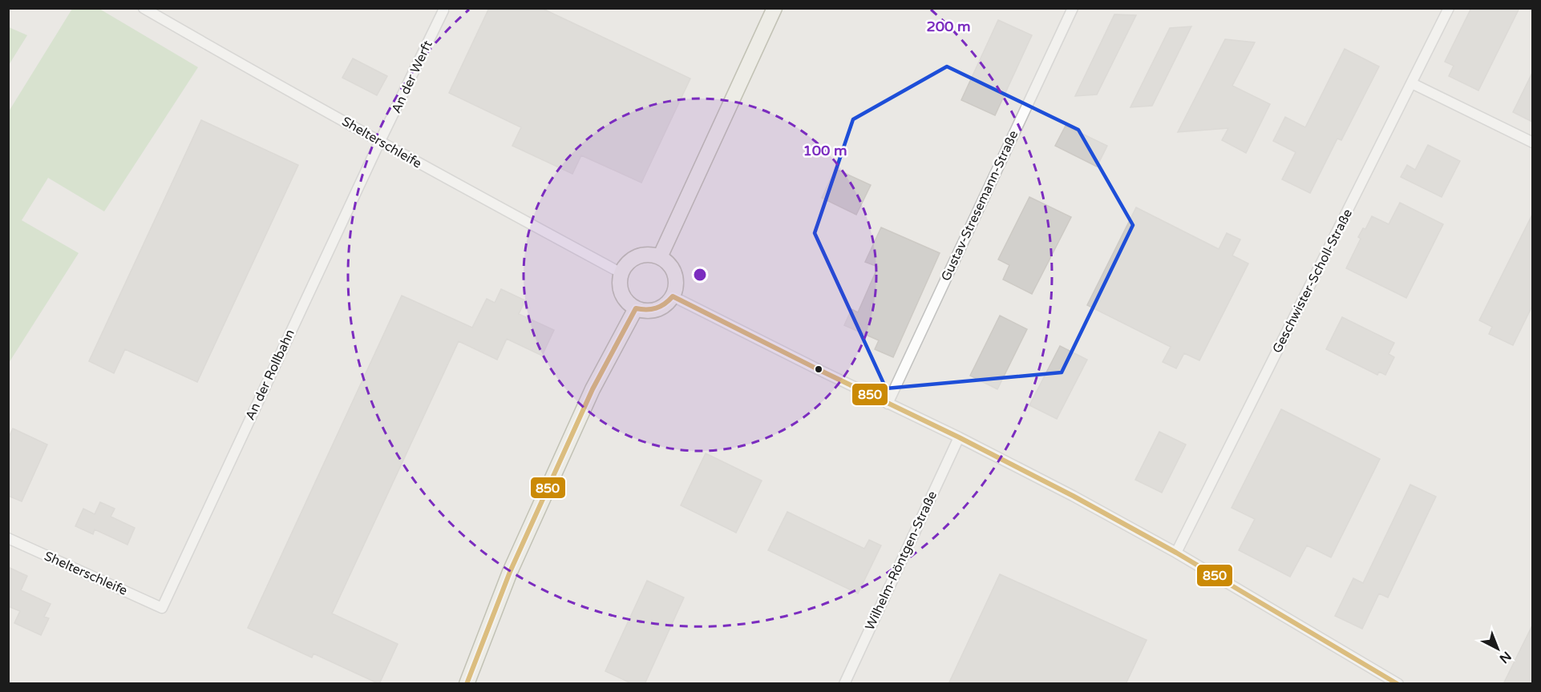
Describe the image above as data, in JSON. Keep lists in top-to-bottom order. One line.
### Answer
{"streets":{"street":["An der Werft","Shelterschleife","Gustav-Stresemann-Straße","Geschwister-Scholl-Straße","An der Rollbahn","Wilhelm-Röntgen-Straße"]},"crossings":[["An der Werft","Shelterschleife"],["An der Werft","An der Rollbahn"],["Shelterschleife","An der Rollbahn"]],"lines":["transit line 850"],"north":"bottom right","rings":["200 m","100 m"]}
